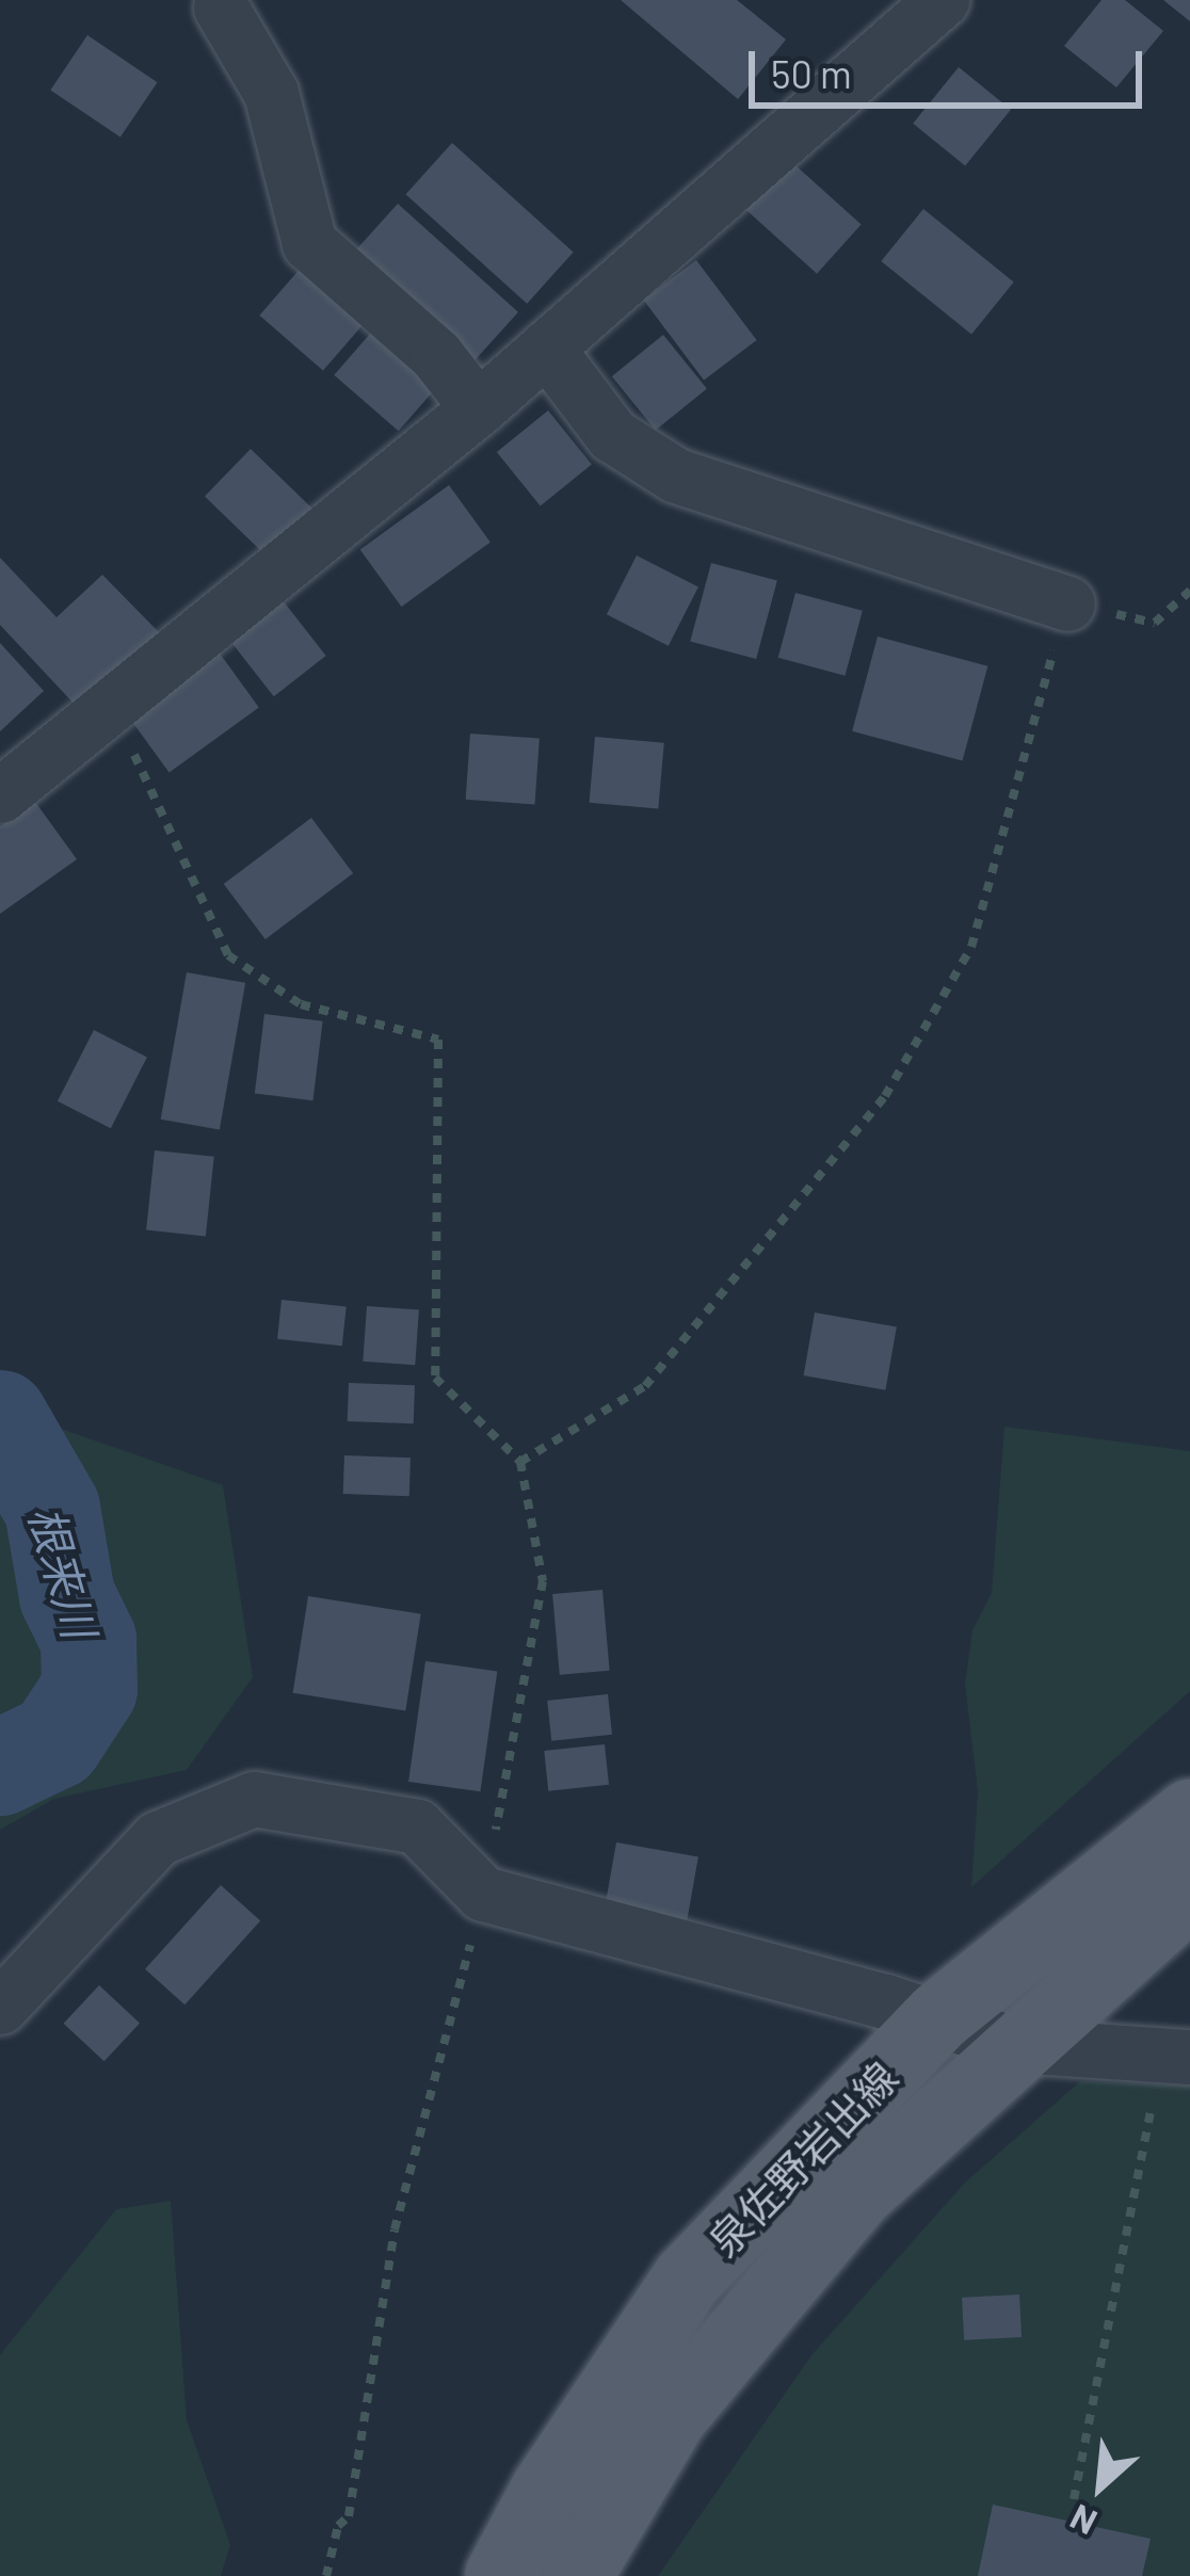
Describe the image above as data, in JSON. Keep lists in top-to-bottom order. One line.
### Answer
{"streets":{"main road":["泉佐野岩出線"]},"water":["根来川"],"scale_bar":"50 m","north":"bottom left"}
